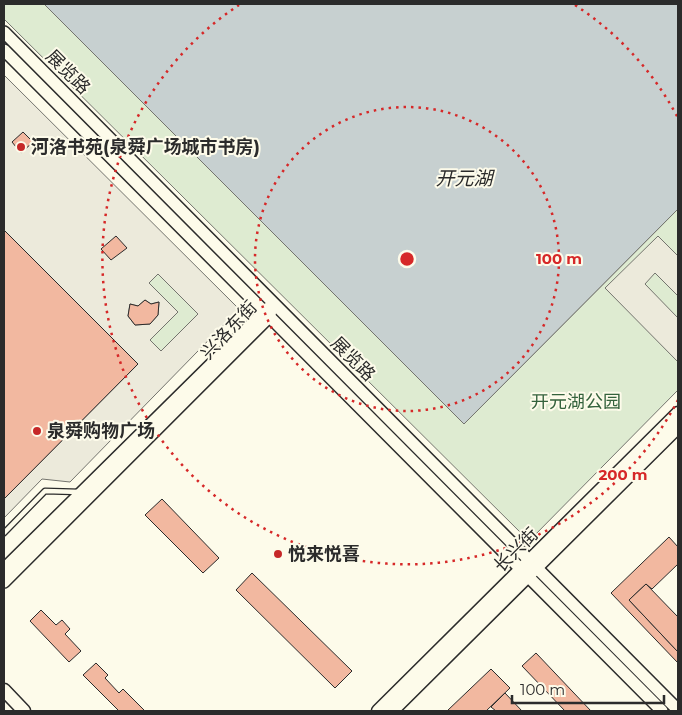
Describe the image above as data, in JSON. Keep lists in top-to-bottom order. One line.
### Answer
{"streets":{"main road":["长兴街"],"street":["展览路","兴洛东街"]},"crossings":[["展览路","兴洛东街"],["展览路","长兴街"]],"water":["开元湖"],"parks":["开元湖公园"],"places":["河洛书苑(泉舜广场城市书房)","泉舜购物广场","悦来悦喜"],"scale_bar":"100 m","rings":["100 m","200 m"]}
